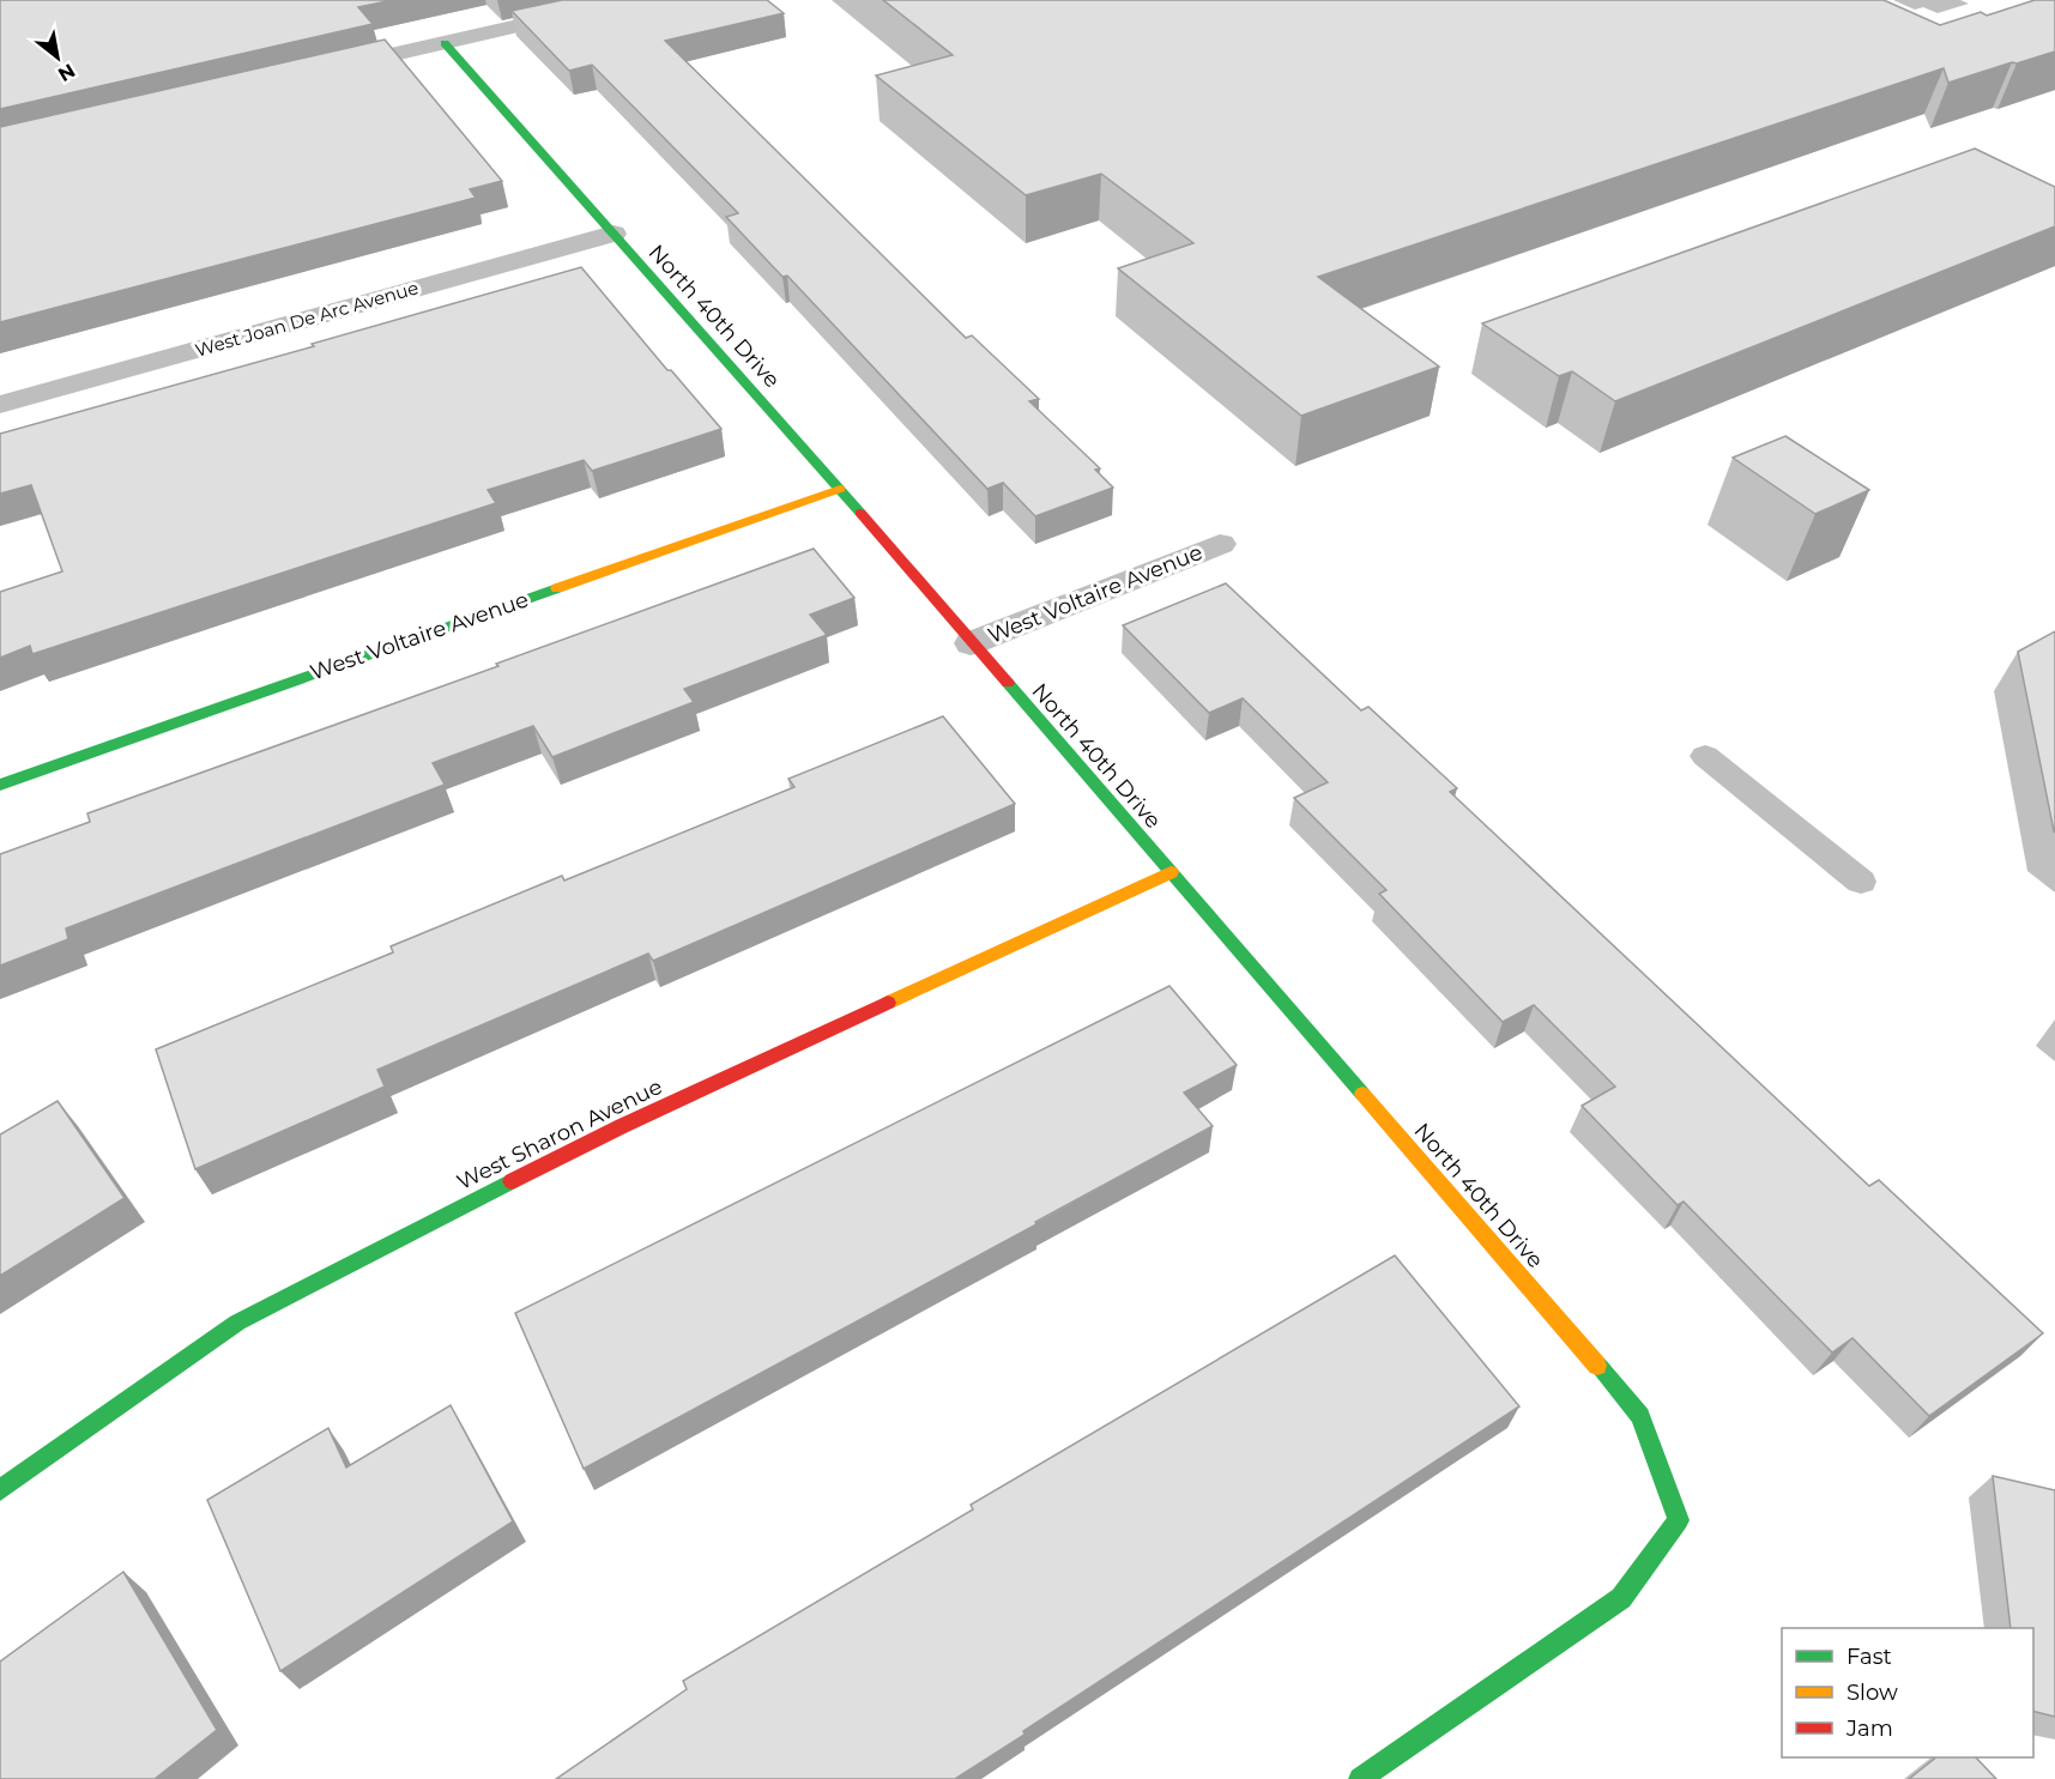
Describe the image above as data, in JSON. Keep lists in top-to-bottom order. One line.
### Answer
{"streets":{"street":["North 40th Drive","West Joan De Arc Avenue","West Voltaire Avenue","West Sharon Avenue"]},"crossings":[["North 40th Drive","West Joan De Arc Avenue"],["North 40th Drive","West Voltaire Avenue"],["North 40th Drive","West Sharon Avenue"]],"legend":["Fast","Slow","Jam"],"north":"bottom right"}
